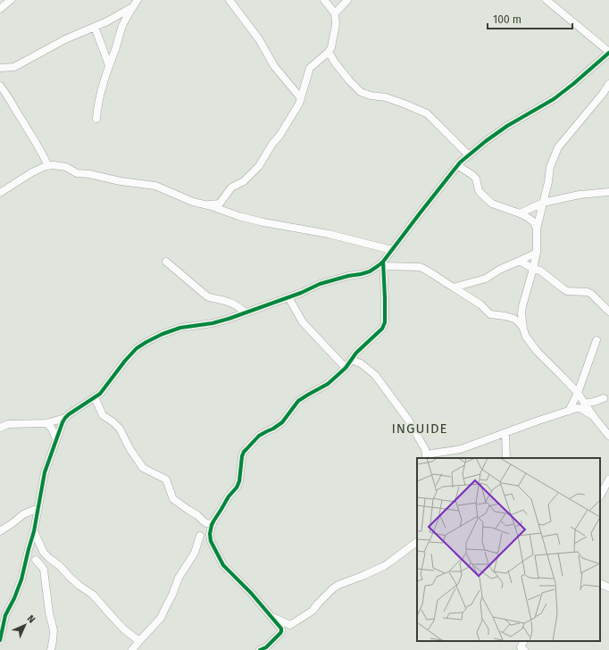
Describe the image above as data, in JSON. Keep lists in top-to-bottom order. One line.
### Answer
{"districts":["INGUIDE"],"scale_bar":"100 m","north":"top right"}
